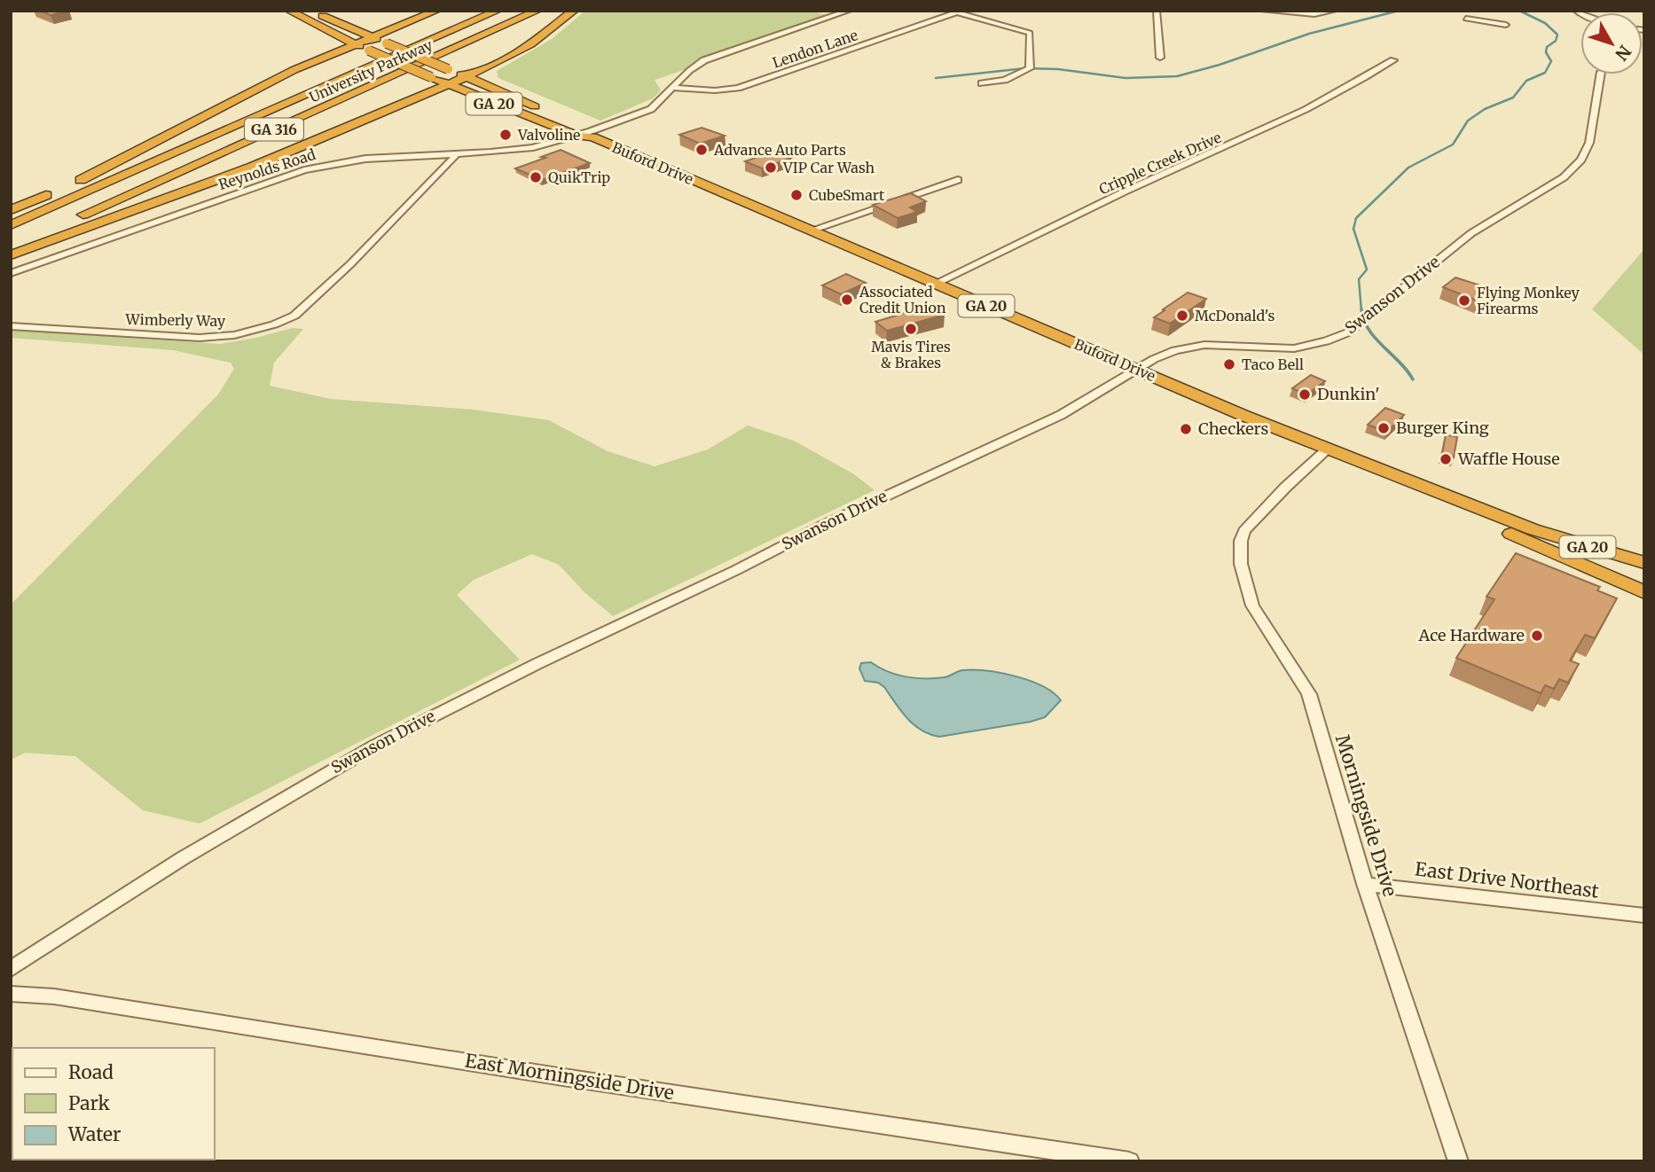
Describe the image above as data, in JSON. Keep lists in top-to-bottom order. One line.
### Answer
{"streets":{"highway":["University Parkway","GA 20","GA 316","Buford Drive"],"street":["Lendon Lane","Cripple Creek Drive","Reynolds Road","Swanson Drive","Wimberly Way","Morningside Drive","East Drive Northeast","East Morningside Drive"]},"crossings":[["University Parkway","Buford Drive"],["Buford Drive","Cripple Creek Drive"],["Buford Drive","Reynolds Road"],["Buford Drive","Swanson Drive"],["Buford Drive","Morningside Drive"],["Reynolds Road","Wimberly Way"],["Morningside Drive","East Drive Northeast"]],"places":["Valvoline","Advance Auto Parts","VIP Car Wash","QuikTrip","CubeSmart","Associated Credit Union","Flying Monkey Firearms","McDonald's","Mavis Tires & Brakes","Taco Bell","Dunkin'","Burger King","Checkers","Waffle House","Ace Hardware"],"legend":["Road","Park","Water"],"north":"bottom right"}
